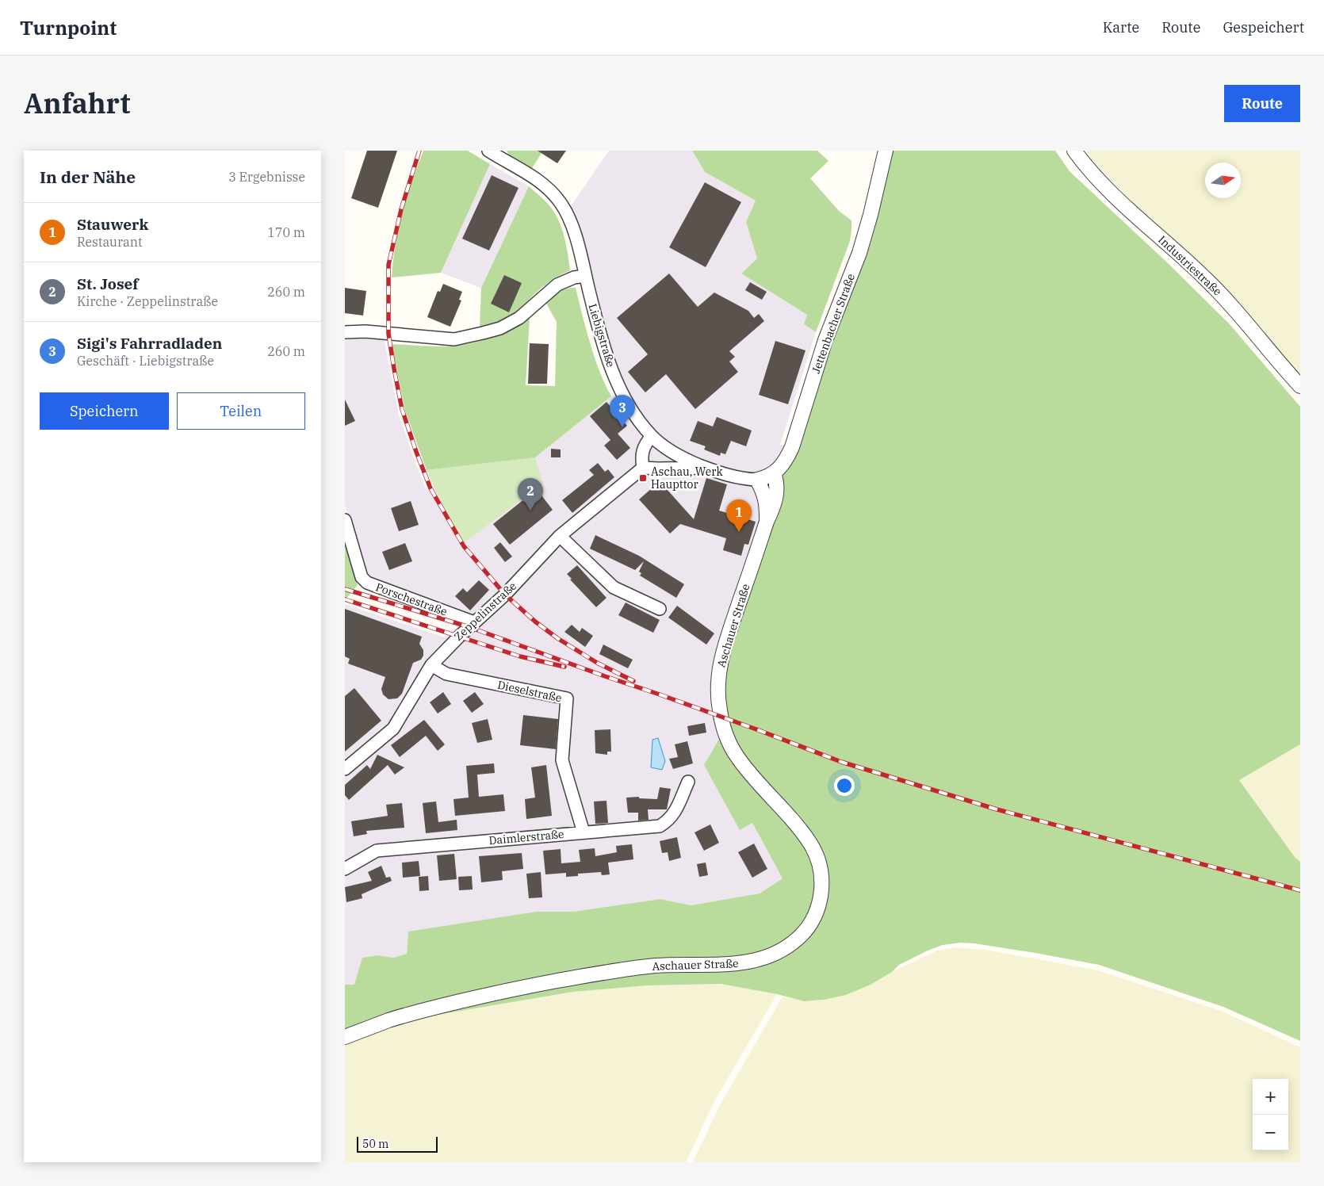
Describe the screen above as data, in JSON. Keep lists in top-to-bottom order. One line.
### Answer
{"streets":{"street":["Industriestraße","Jettenbacher Straße","Liebigstraße","Porschestraße","Zeppelinstraße","Aschauer Straße","Dieselstraße","Daimlerstraße"]},"crossings":[["Jettenbacher Straße","Liebigstraße"],["Jettenbacher Straße","Aschauer Straße"],["Liebigstraße","Aschauer Straße"],["Porschestraße","Zeppelinstraße"],["Zeppelinstraße","Dieselstraße"],["Dieselstraße","Daimlerstraße"]],"places":{"transit":["Aschau, Werk Haupttor"]},"scale_bar":"50 m","north":"right","page":{"header":"Turnpoint","nav":["Karte","Route","Gespeichert"],"title":"Anfahrt","buttons":["Route",["Speichern","Teilen"]],"heading":["In der Nähe","3 Ergebnisse"],"list":[{"mark":"1","name":"Stauwerk","note":"Restaurant","value":"170 m"},{"mark":"2","name":"St. Josef","note":"Kirche · Zeppelinstraße","value":"260 m"},{"mark":"3","name":"Sigi's Fahrradladen","note":"Geschäft · Liebigstraße","value":"260 m"}],"pins":["3","2","1"],"map_buttons":["+","−"],"scale":"50 m"}}
